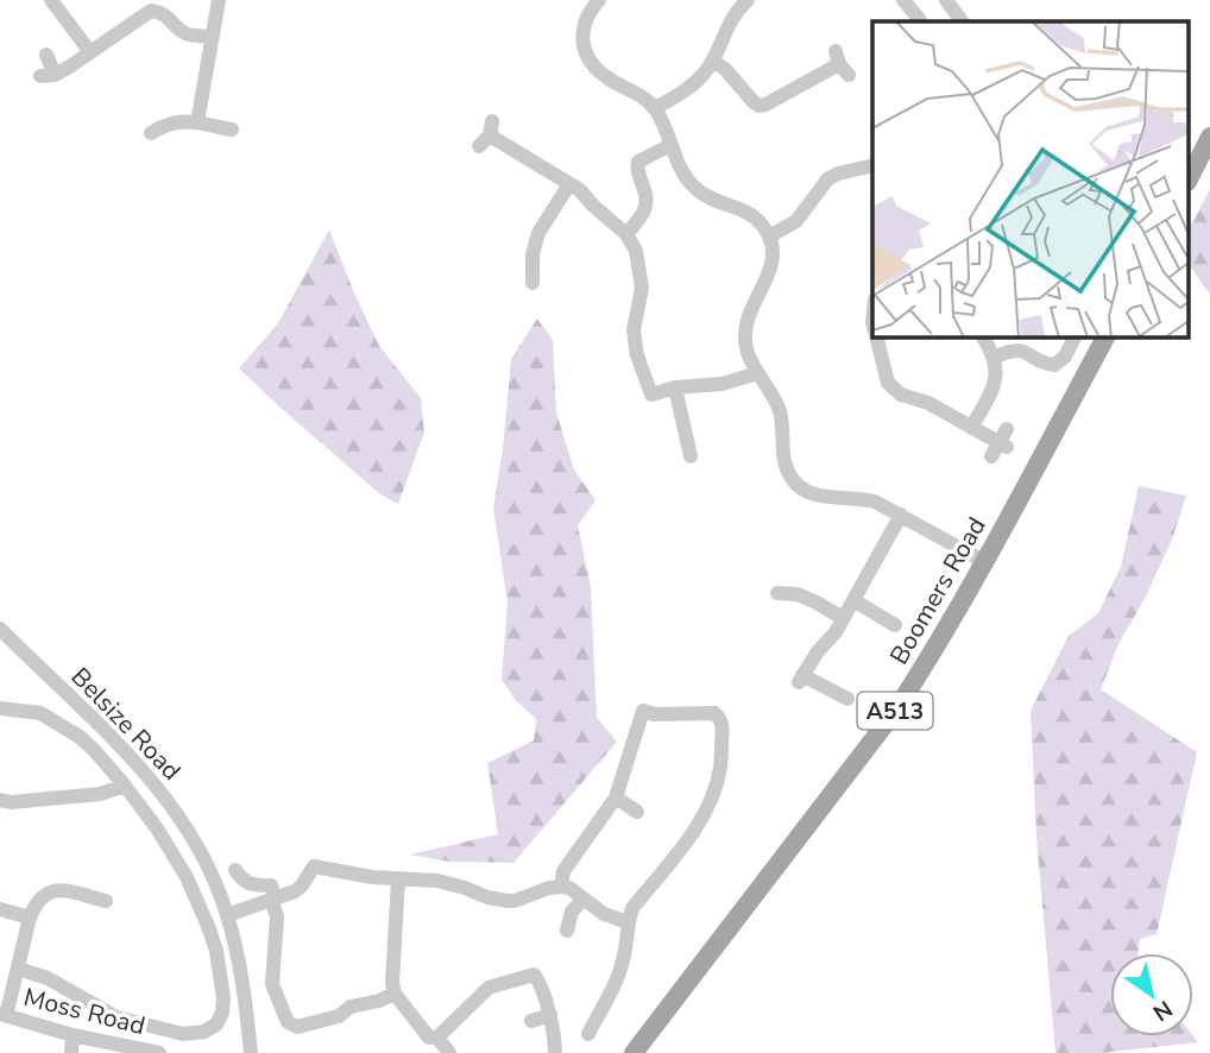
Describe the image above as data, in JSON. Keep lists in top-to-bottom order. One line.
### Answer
{"streets":{"main road":["Boomers Road","A513"],"street":["Belsize Road","Moss Road"]},"north":"bottom right"}
